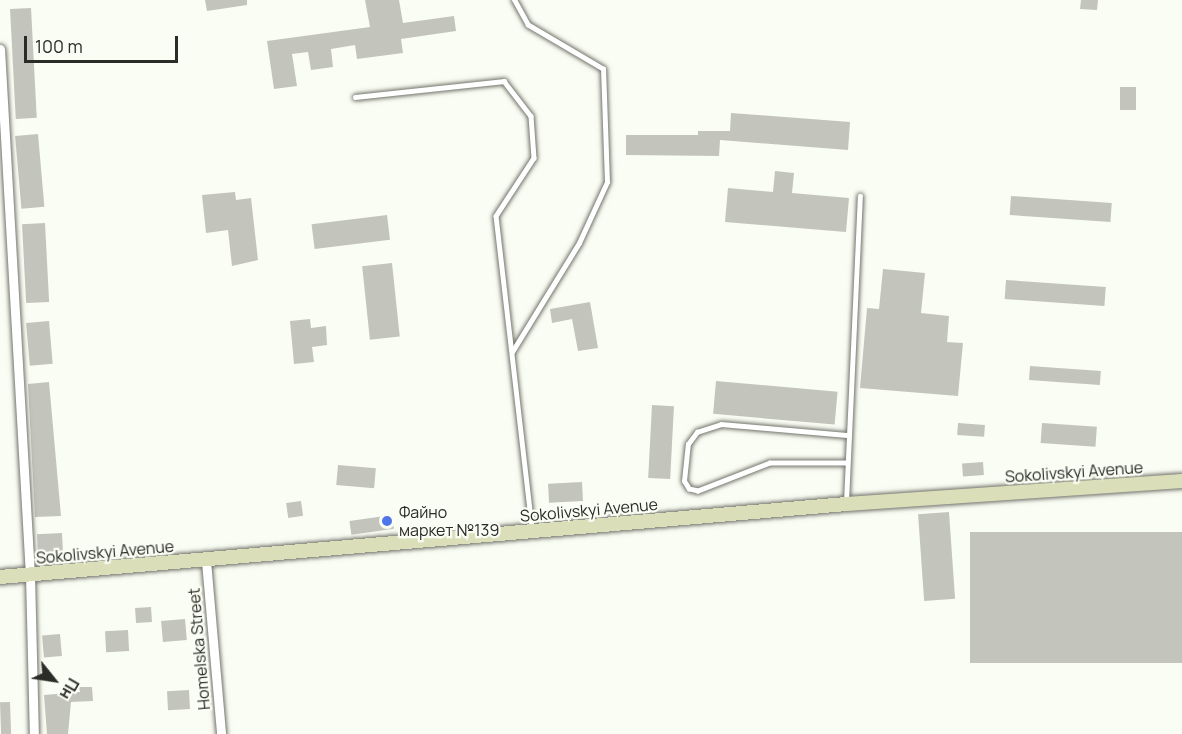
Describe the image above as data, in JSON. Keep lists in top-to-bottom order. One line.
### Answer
{"streets":{"street":["Sokolivskyi Avenue","Homelska Street"]},"crossings":[["Sokolivskyi Avenue","Homelska Street"]],"places":["Файно маркет №139"],"scale_bar":"100 m","north":"bottom right"}
